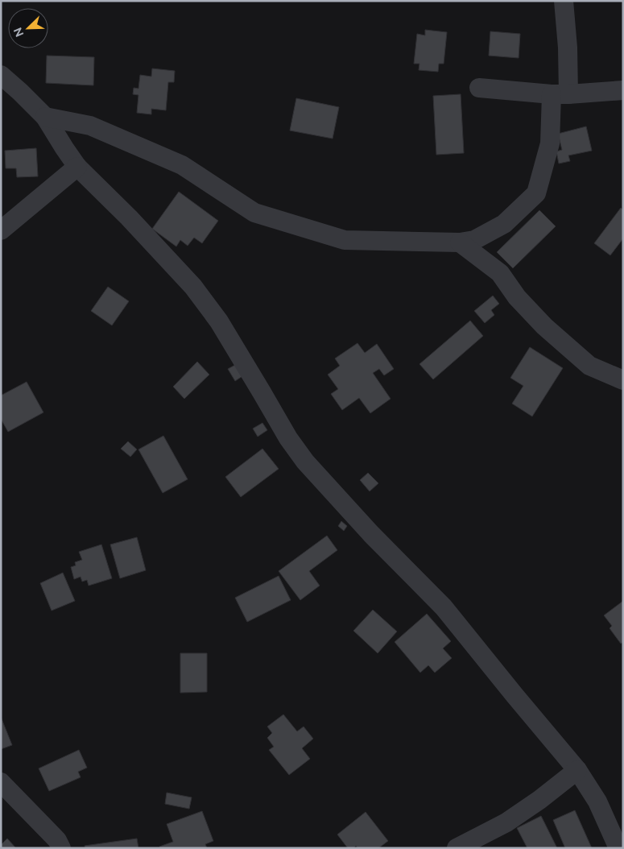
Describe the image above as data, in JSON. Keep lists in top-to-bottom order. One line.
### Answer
{"north":"bottom left"}
